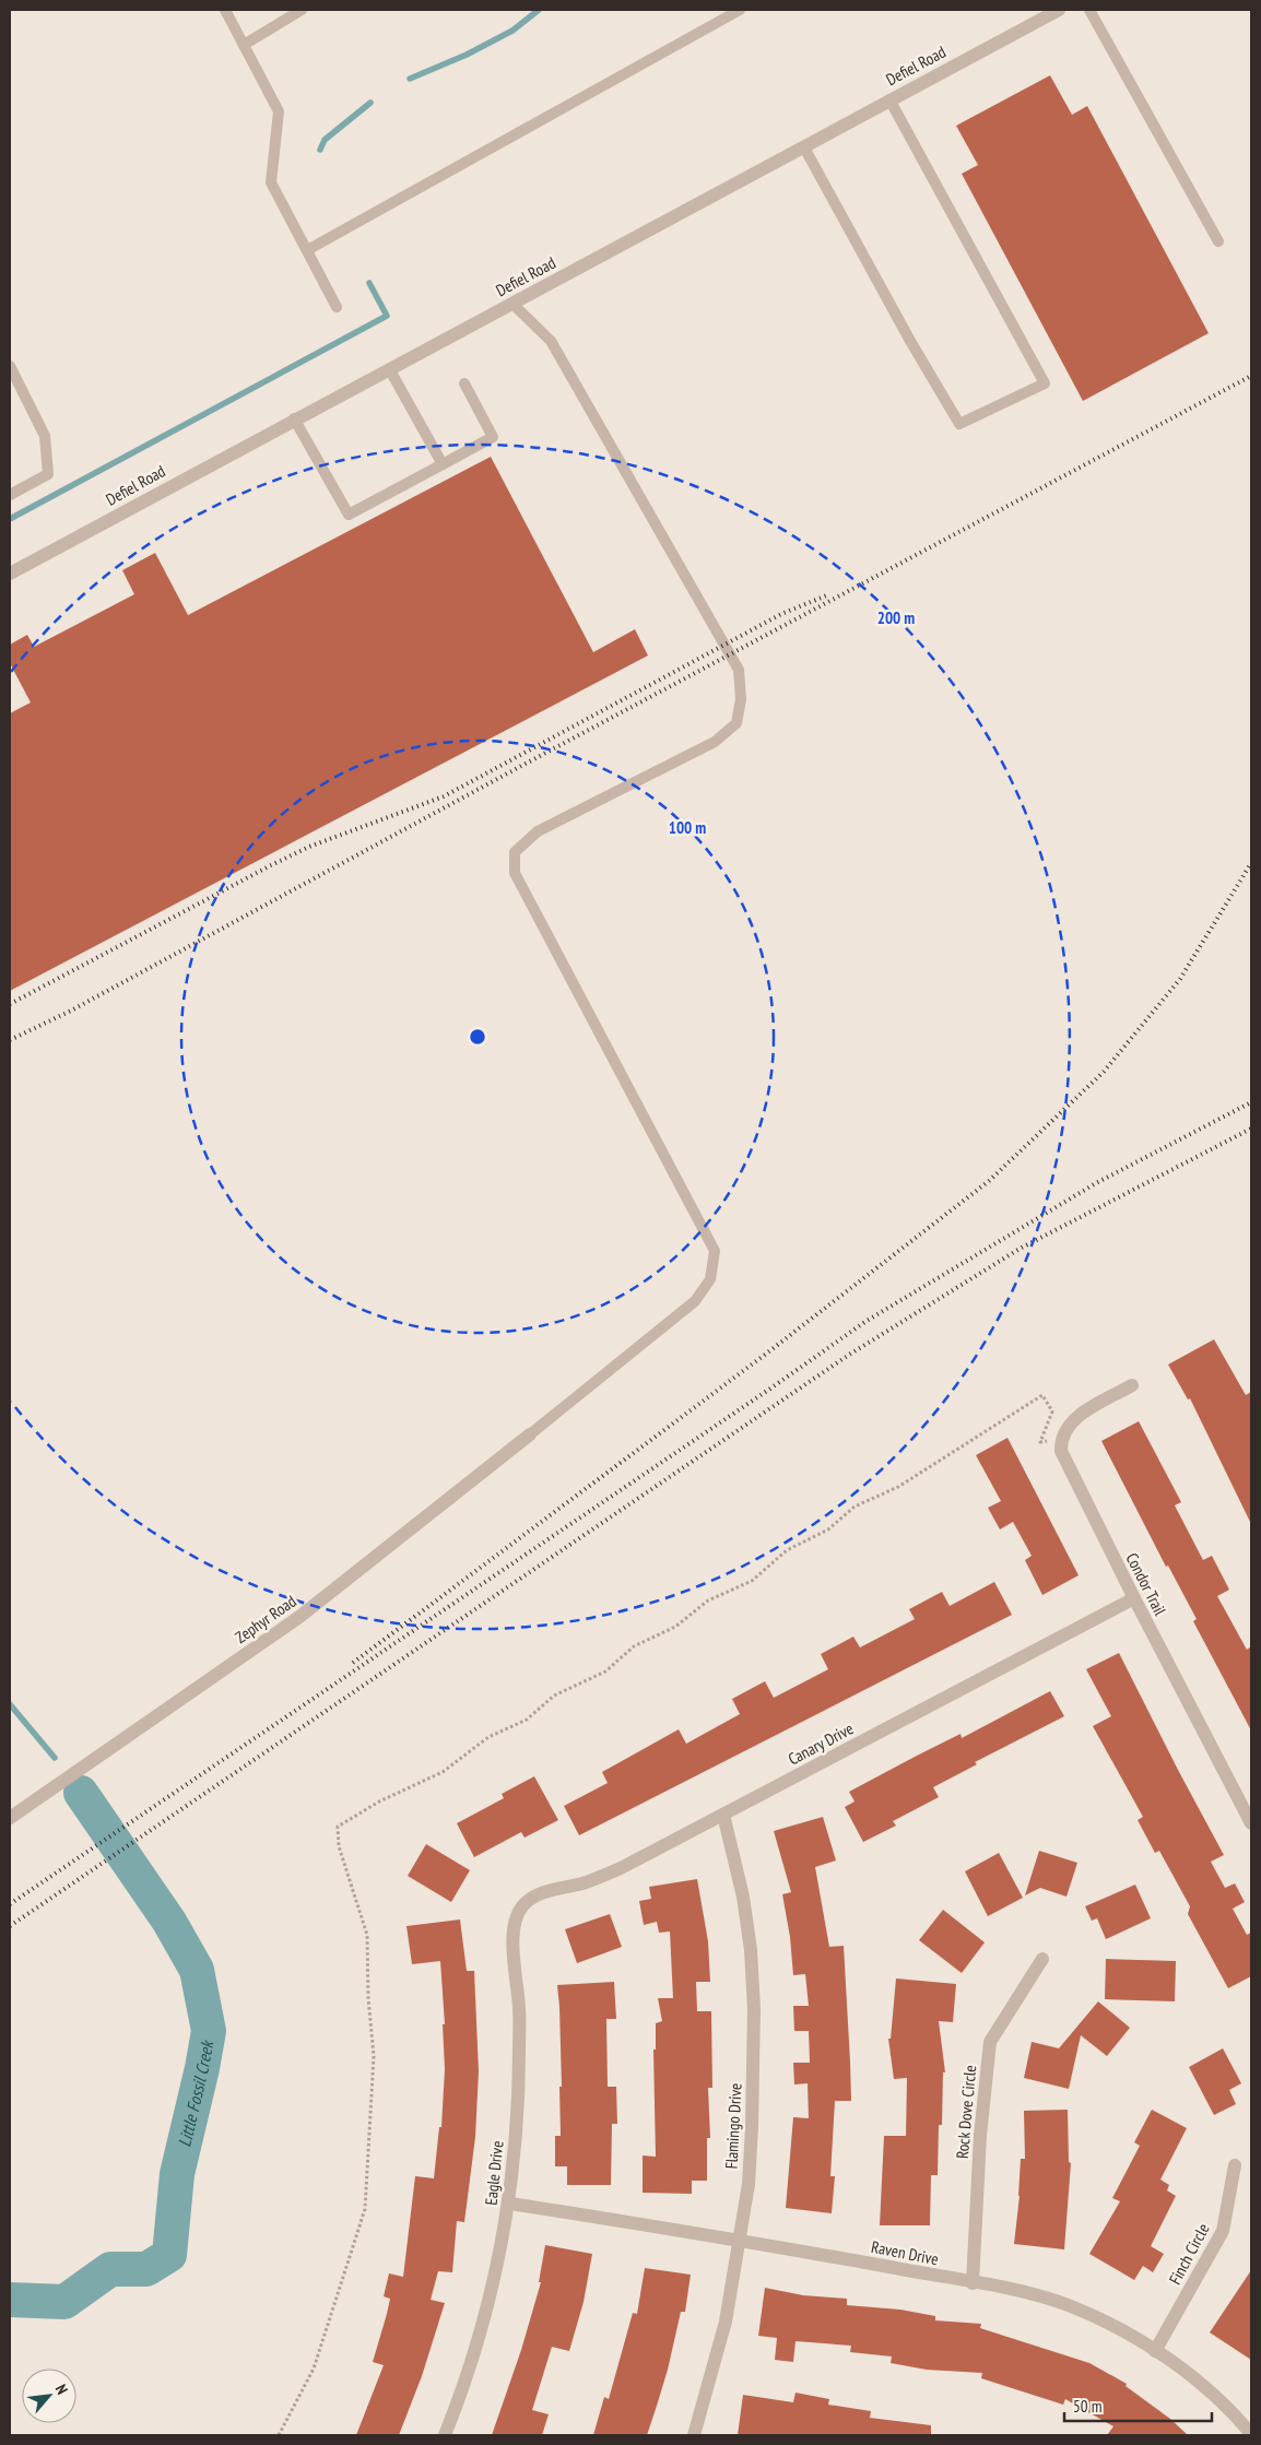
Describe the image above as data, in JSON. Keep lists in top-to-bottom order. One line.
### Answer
{"streets":{"street":["Defiel Road","Condor Trail","Zephyr Road","Canary Drive","Rock Dove Circle","Flamingo Drive","Eagle Drive","Raven Drive","Finch Circle"]},"crossings":[["Condor Trail","Canary Drive"],["Canary Drive","Flamingo Drive"],["Canary Drive","Eagle Drive"],["Rock Dove Circle","Raven Drive"],["Flamingo Drive","Raven Drive"],["Eagle Drive","Raven Drive"],["Raven Drive","Finch Circle"]],"water":["Little Fossil Creek"],"scale_bar":"50 m","north":"top right","rings":["200 m","100 m"]}
